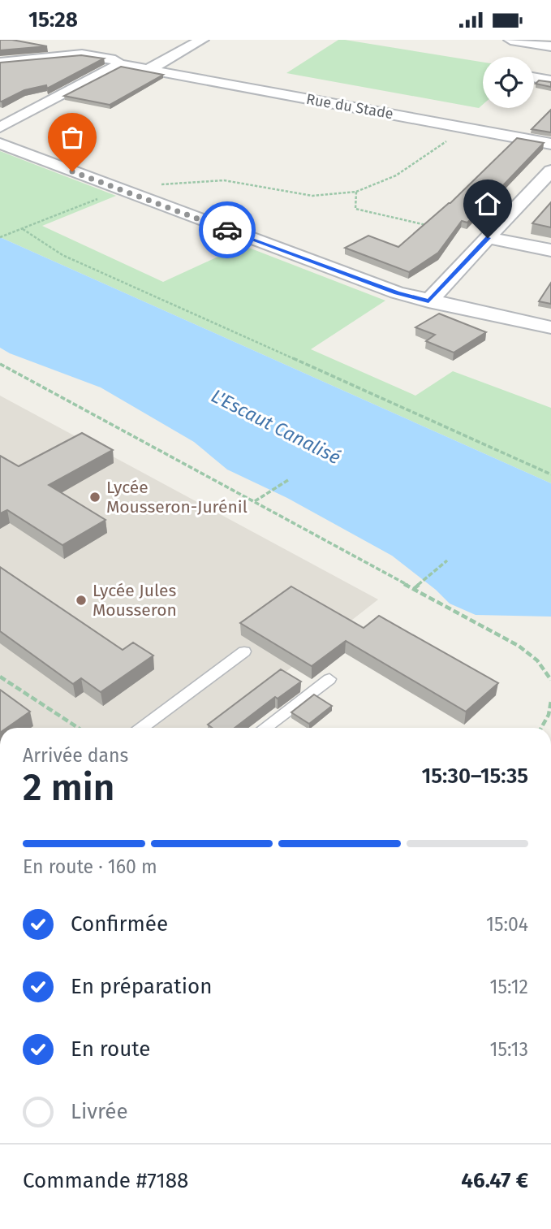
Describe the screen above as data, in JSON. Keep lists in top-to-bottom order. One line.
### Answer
{"streets":{"street":["Rue du Stade"]},"water":["L'Escaut Canalisé"],"places":["Lycée Mousseron-Jurénil","Lycée Jules Mousseron"],"page":{"status":"15:28","heading":["2 min","Arrivée dans","15:30–15:35"],"panel":["Commande #7188","46.47 €"],"bar":"En route · 160 m","list":[["Confirmée","15:04"],["En préparation","15:12"],["En route","15:13"],"Livrée"]}}
